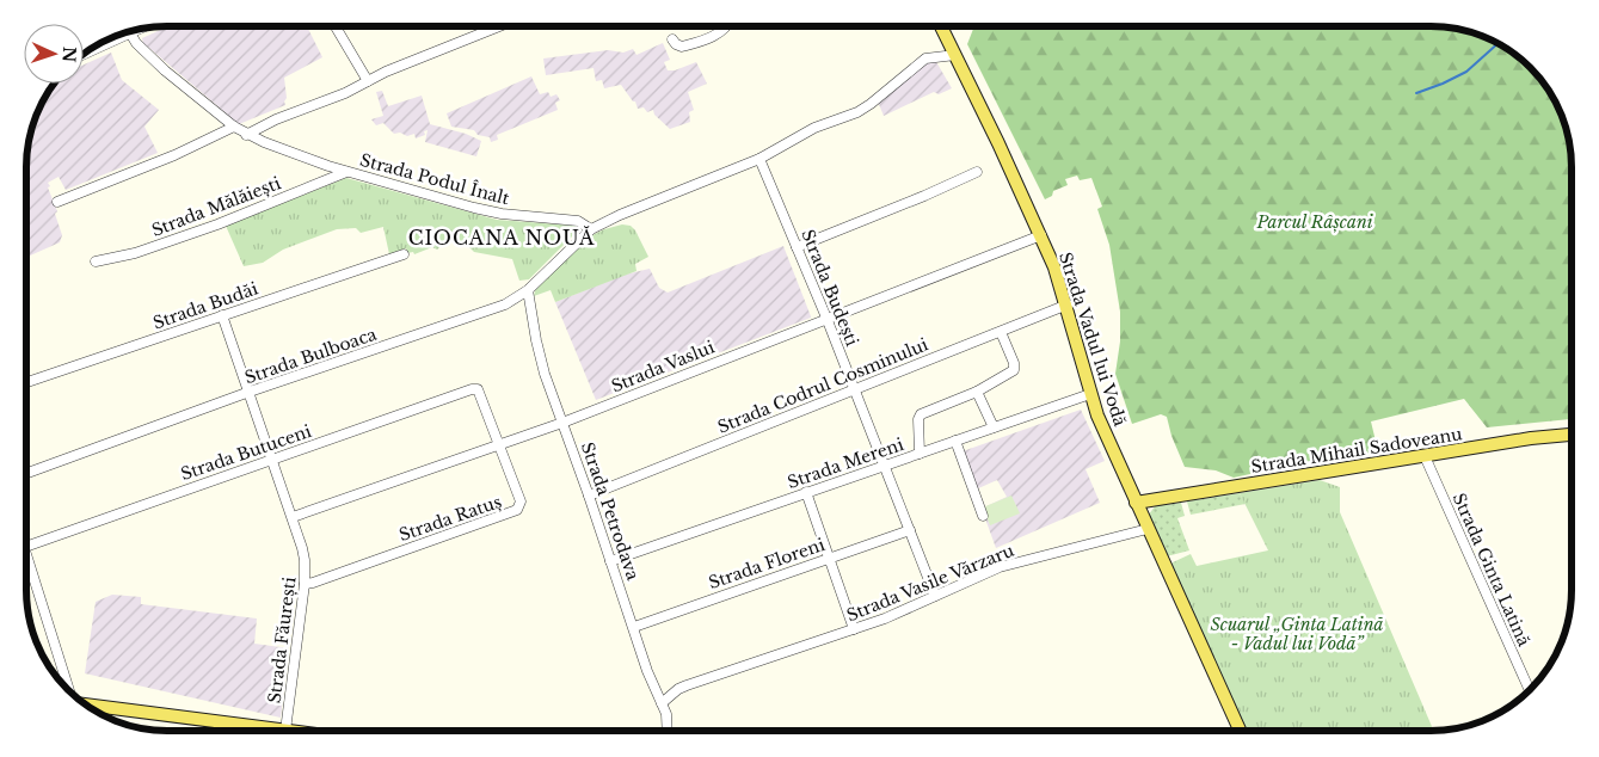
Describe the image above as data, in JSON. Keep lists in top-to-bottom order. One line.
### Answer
{"streets":{"main road":["Strada Vadul lui Vodă","Strada Mihail Sadoveanu"],"street":["Strada Podul Înalt","Strada Mălăiești","Strada Budești","Strada Budăi","Strada Bulboaca","Strada Vaslui","Strada Codrul Cosminului","Strada Butuceni","Strada Mereni","Strada Petrodava","Strada Ratuș","Strada Floreni","Strada Ginta Latină","Strada Vasile Vărzaru","Strada Făurești"]},"crossings":[["Strada Podul Înalt","Strada Mălăiești"],["Strada Podul Înalt","Strada Bulboaca"],["Strada Budești","Strada Vaslui"],["Strada Budești","Strada Codrul Cosminului"],["Strada Budești","Strada Mereni"],["Strada Budești","Strada Floreni"],["Strada Budești","Strada Vasile Vărzaru"],["Strada Budăi","Strada Făurești"],["Strada Vadul lui Vodă","Strada Vaslui"],["Strada Vadul lui Vodă","Strada Codrul Cosminului"],["Strada Vadul lui Vodă","Strada Mihail Sadoveanu"],["Strada Vadul lui Vodă","Strada Mereni"],["Strada Vadul lui Vodă","Strada Vasile Vărzaru"],["Strada Bulboaca","Strada Petrodava"],["Strada Bulboaca","Strada Făurești"],["Strada Vaslui","Strada Petrodava"],["Strada Vaslui","Strada Ratuș"],["Strada Vaslui","Strada Făurești"],["Strada Codrul Cosminului","Strada Petrodava"],["Strada Mihail Sadoveanu","Strada Ginta Latină"],["Strada Butuceni","Strada Ratuș"],["Strada Butuceni","Strada Făurești"],["Strada Mereni","Strada Petrodava"],["Strada Petrodava","Strada Floreni"],["Strada Petrodava","Strada Vasile Vărzaru"],["Strada Ratuș","Strada Făurești"]],"districts":["CIOCANA NOUĂ"],"parks":["Parcul Râșcani","Scuarul „Ginta Latină - Vadul lui Vodă”"],"north":"right"}
